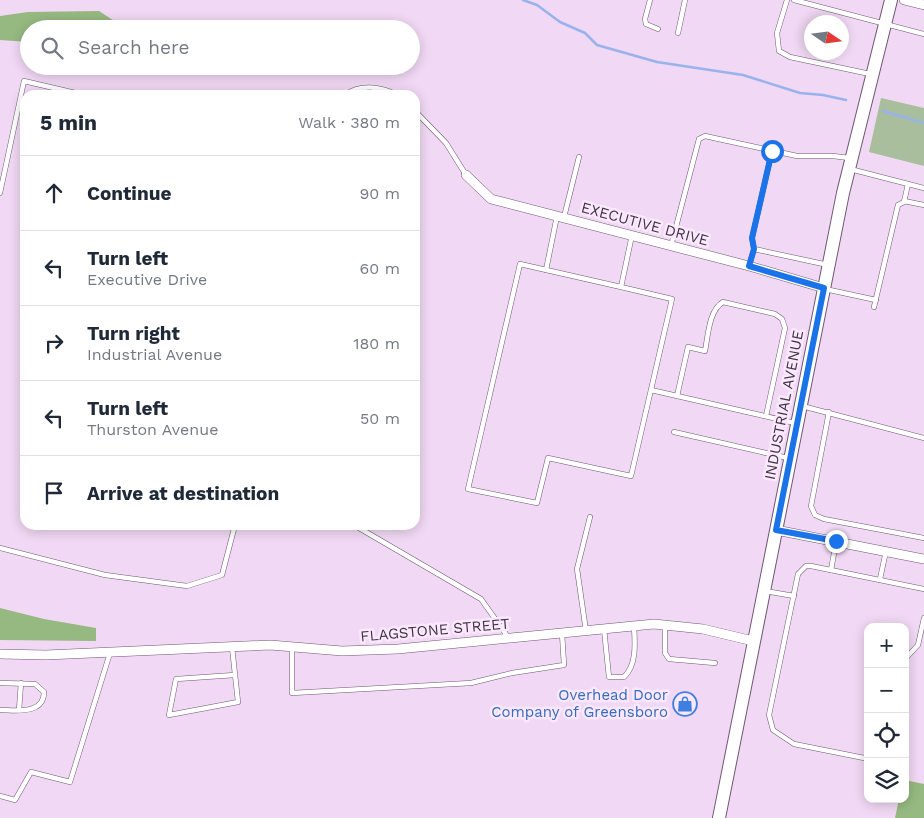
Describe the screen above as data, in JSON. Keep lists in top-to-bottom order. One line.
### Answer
{"streets":{"main road":["INDUSTRIAL AVENUE"],"street":["EXECUTIVE DRIVE","FLAGSTONE STREET"]},"crossings":[["EXECUTIVE DRIVE","INDUSTRIAL AVENUE"],["INDUSTRIAL AVENUE","FLAGSTONE STREET"]],"places":{"shop":["Overhead Door Company of Greensboro"]},"north":"right","page":{"search":"Search here","heading":["5 min","Walk · 380 m"],"list":[["Continue","90 m"],["Turn left","Executive Drive","60 m"],["Turn right","Industrial Avenue","180 m"],["Turn left","Thurston Avenue","50 m"],"Arrive at destination"],"map_buttons":["+","−"]}}
